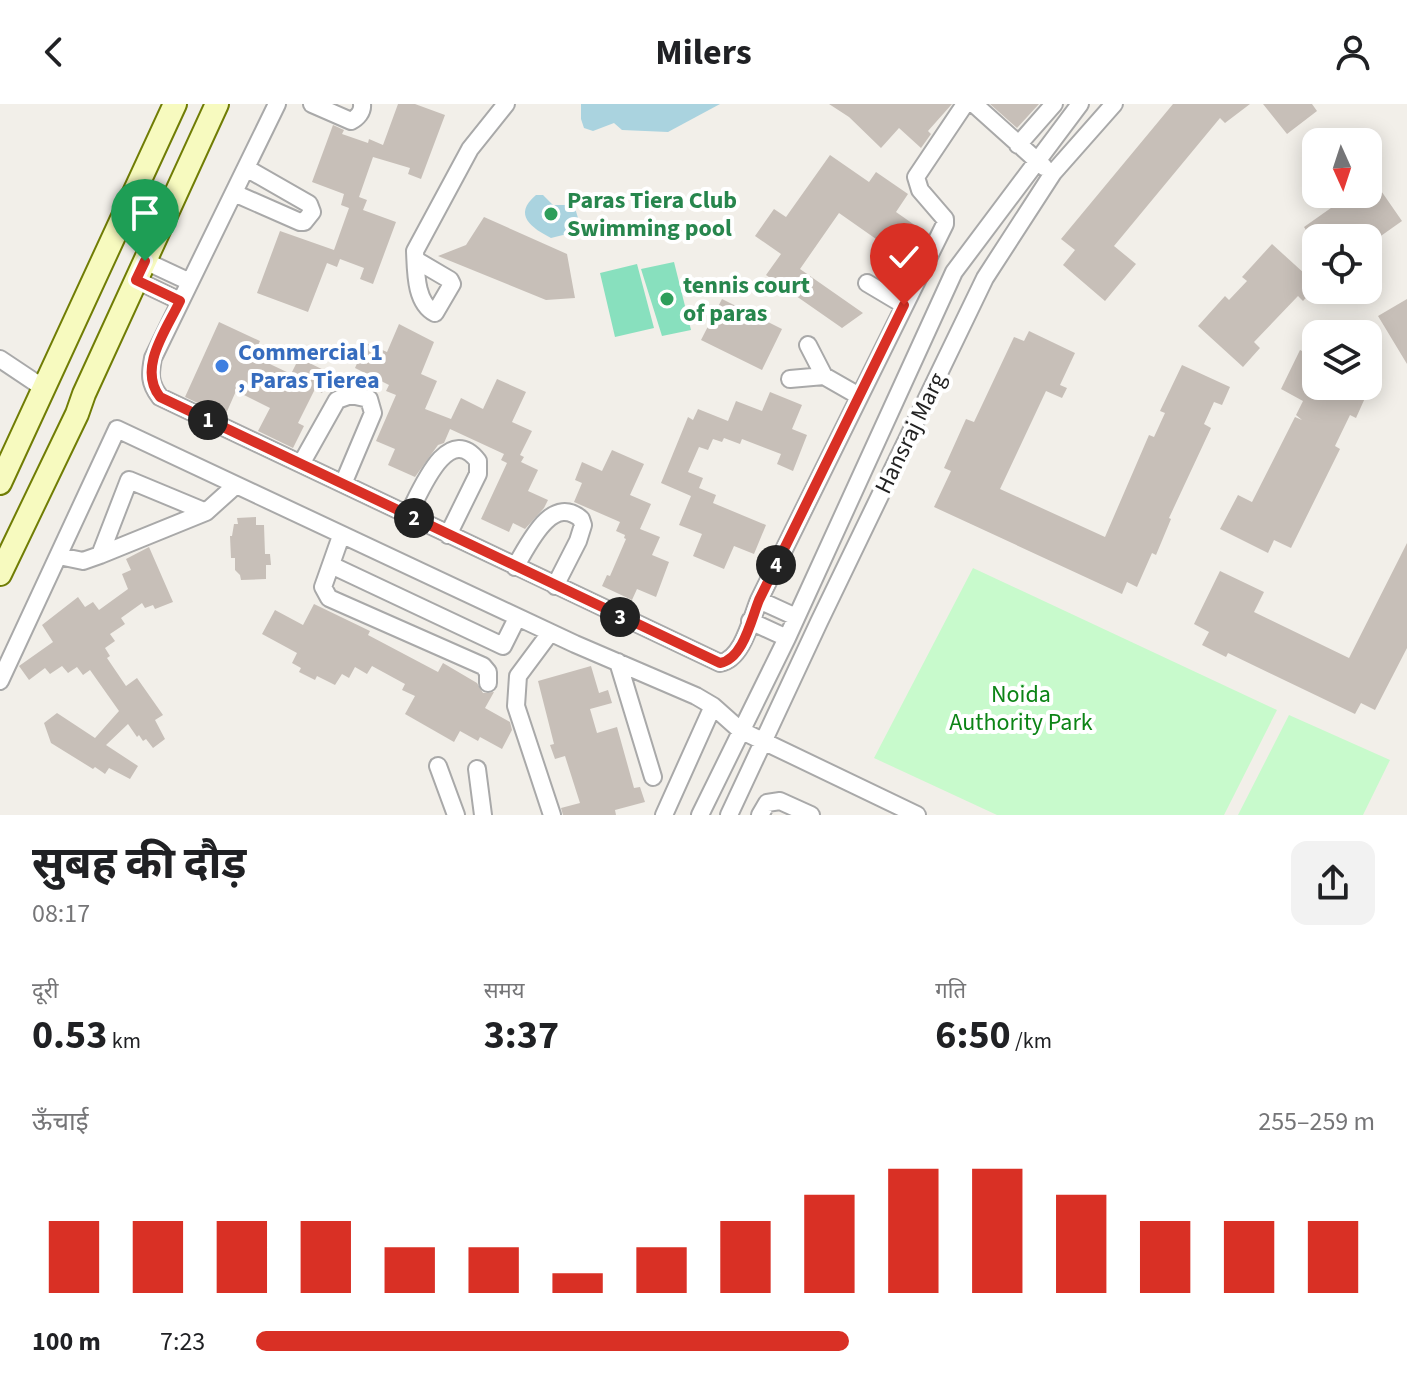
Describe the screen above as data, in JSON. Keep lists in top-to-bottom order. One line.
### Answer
{"streets":{"street":["Hansraj Marg"]},"parks":["Noida Authority Park"],"places":["Paras Tiera Club Swimming pool","tennis court of paras","Commercial 1 , Paras Tierea"],"north":"bottom","page":{"header":"Milers","pins":["1","2","4","3"],"heading":["सुबह की दौड़","08:17"],"stats":[["दूरी","0.53 km"],["समय","3:37"],["गति","6:50 /km"]],"chart":["ऊँचाई","255–259 m"],"list":[{"name":"100 m","note":"7:23"}]}}
